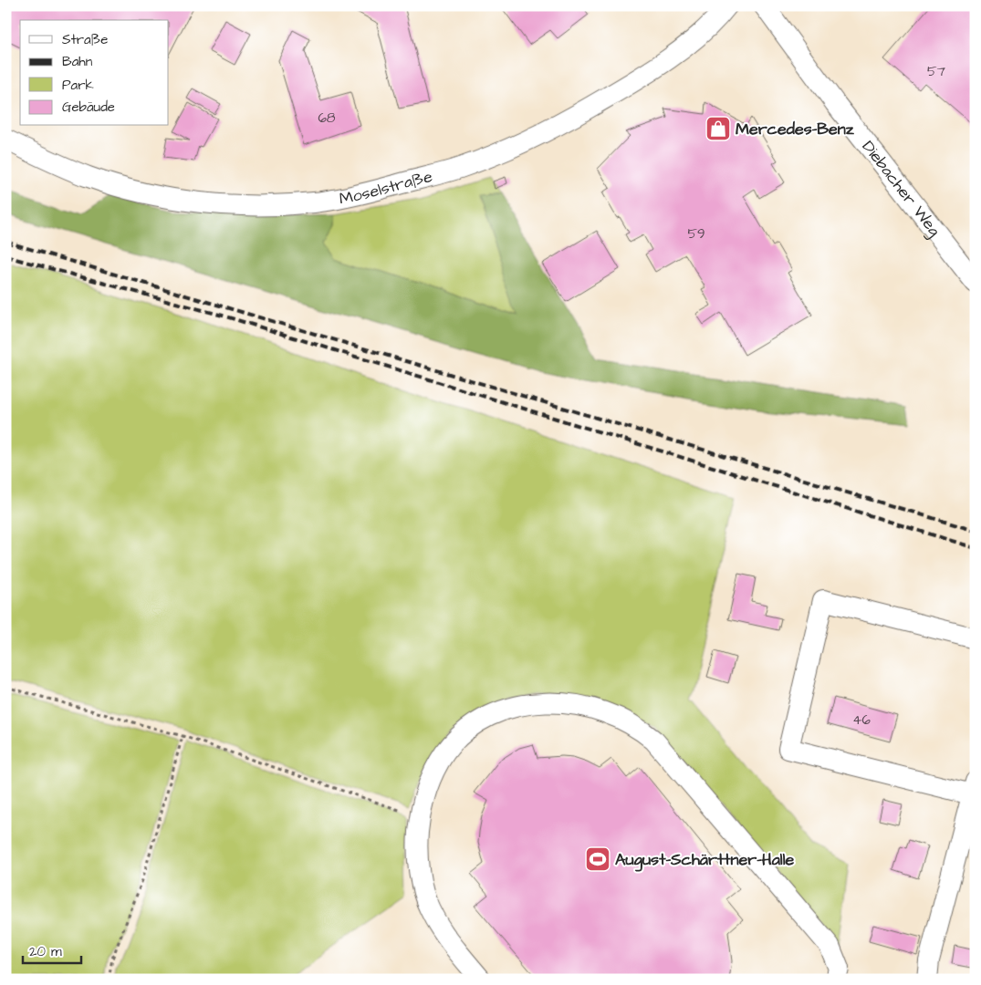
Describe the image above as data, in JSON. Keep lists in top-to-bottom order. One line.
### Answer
{"streets":{"street":["Moselstraße","Diebacher Weg"]},"places":{"shop":["Mercedes-Benz"],"sports":["August-Schärttner-Halle"]},"house_numbers":["57","68","59","46"],"legend":["Straße","Bahn","Park","Gebäude"],"scale_bar":"20 m"}
